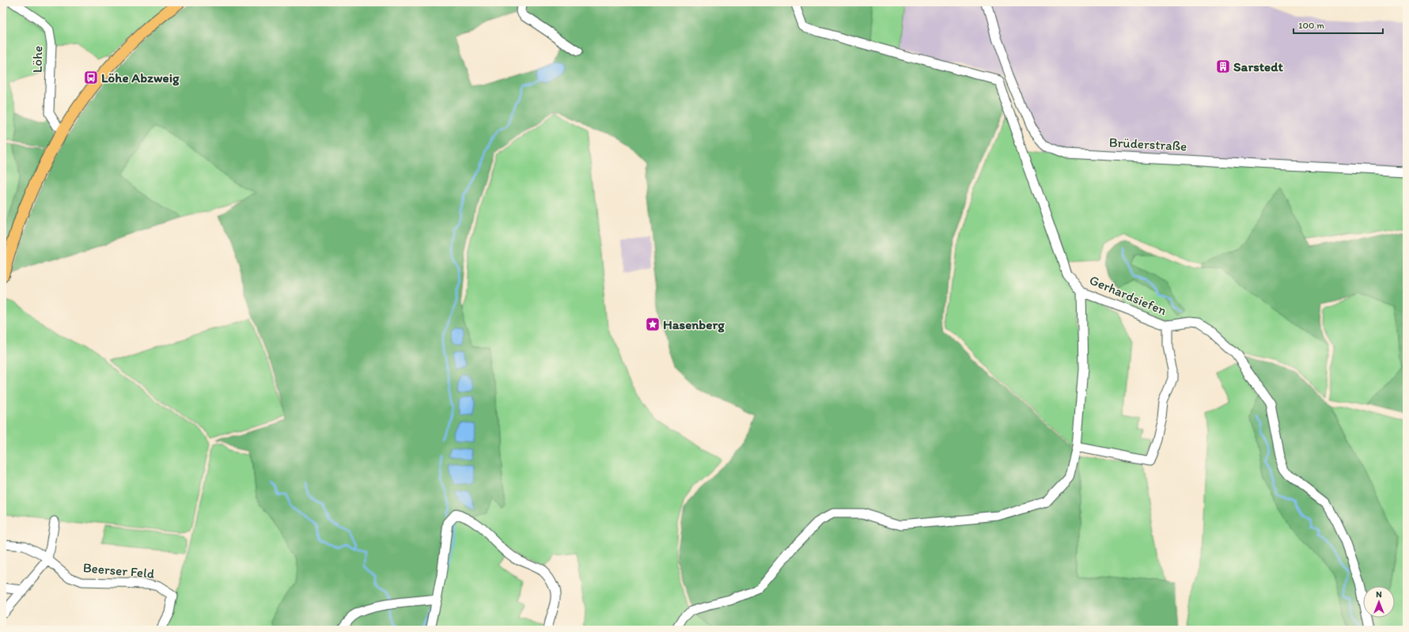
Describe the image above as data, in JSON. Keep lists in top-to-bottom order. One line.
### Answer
{"streets":{"street":["Löhe","Brüderstraße","Gerhardsiefen","Beerser Feld"]},"places":{"building":["Sarstedt"],"bus stop":["Löhe Abzweig"],"place":["Hasenberg"]},"scale_bar":"100 m","north":"top"}
